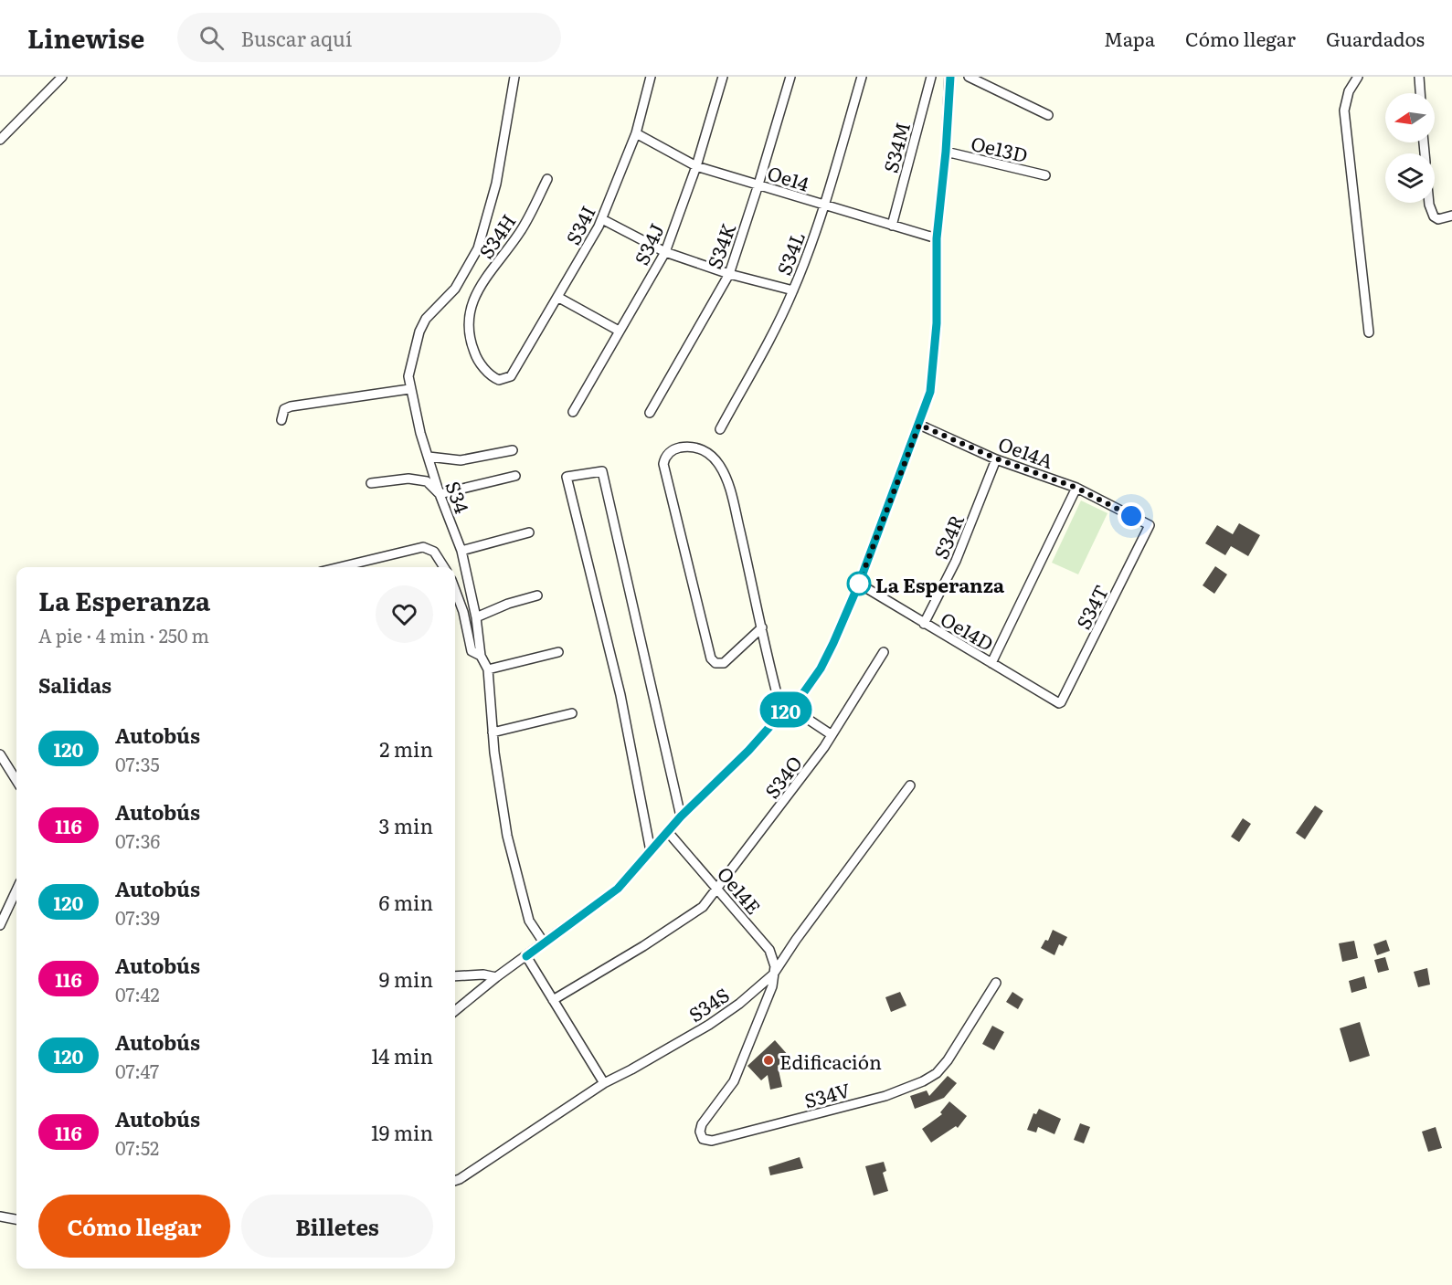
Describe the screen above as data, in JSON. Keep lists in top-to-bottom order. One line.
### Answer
{"streets":{"street":["S34M","Oe13D","Oe14","S34I","S34H","S34J","S34K","S34L","Oe14A","S34","S34R","S34T","Oe14D","S34O","Oe14E","S34S","S34V"]},"crossings":[["S34M","Oe14"],["Oe14","S34I"],["Oe14","S34J"],["Oe14","S34K"],["Oe14","S34L"],["S34I","S34H"],["Oe14A","S34R"],["Oe14A","S34T"],["S34R","Oe14D"],["S34T","Oe14D"],["S34O","Oe14E"],["Oe14E","S34S"],["Oe14E","S34V"],["S34S","S34V"]],"places":["La Esperanza","Edificación"],"lines":["bus line 120"],"north":"left","page":{"header":"Linewise","search":"Buscar aquí","nav":["Mapa","Cómo llegar","Guardados"],"on_map":"120","heading":[["La Esperanza","A pie · 4 min · 250 m"],"Salidas"],"list":[{"mark":"120","name":"Autobús","note":"07:35","value":"2 min"},{"mark":"116","name":"Autobús","note":"07:36","value":"3 min"},{"mark":"120","name":"Autobús","note":"07:39","value":"6 min"},{"mark":"116","name":"Autobús","note":"07:42","value":"9 min"},{"mark":"120","name":"Autobús","note":"07:47","value":"14 min"},{"mark":"116","name":"Autobús","note":"07:52","value":"19 min"}],"buttons":["Cómo llegar","Billetes"]}}
